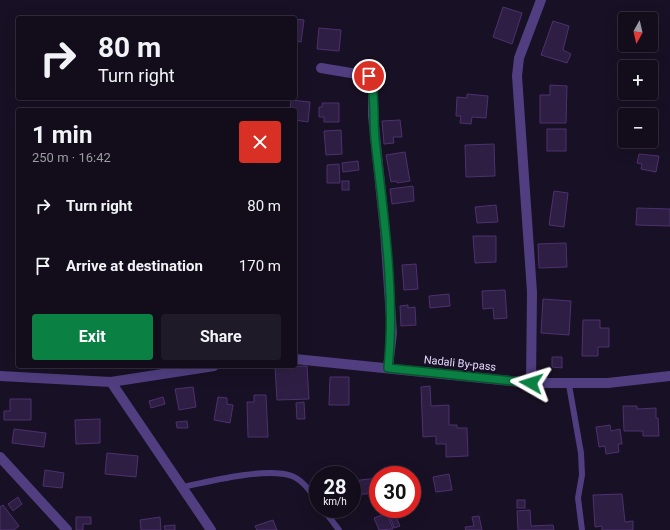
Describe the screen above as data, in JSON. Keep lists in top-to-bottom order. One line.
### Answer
{"streets":{"street":["Nadali By-pass"]},"north":"bottom","page":{"map_buttons":["+","−"],"turn":["80 m","Turn right"],"heading":["1 min","250 m · 16:42"],"list":[{"name":"Turn right","value":"80 m"},{"name":"Arrive at destination","value":"170 m"}],"buttons":["Exit","Share"],"speed":"28 km/h","limit":"30"}}
